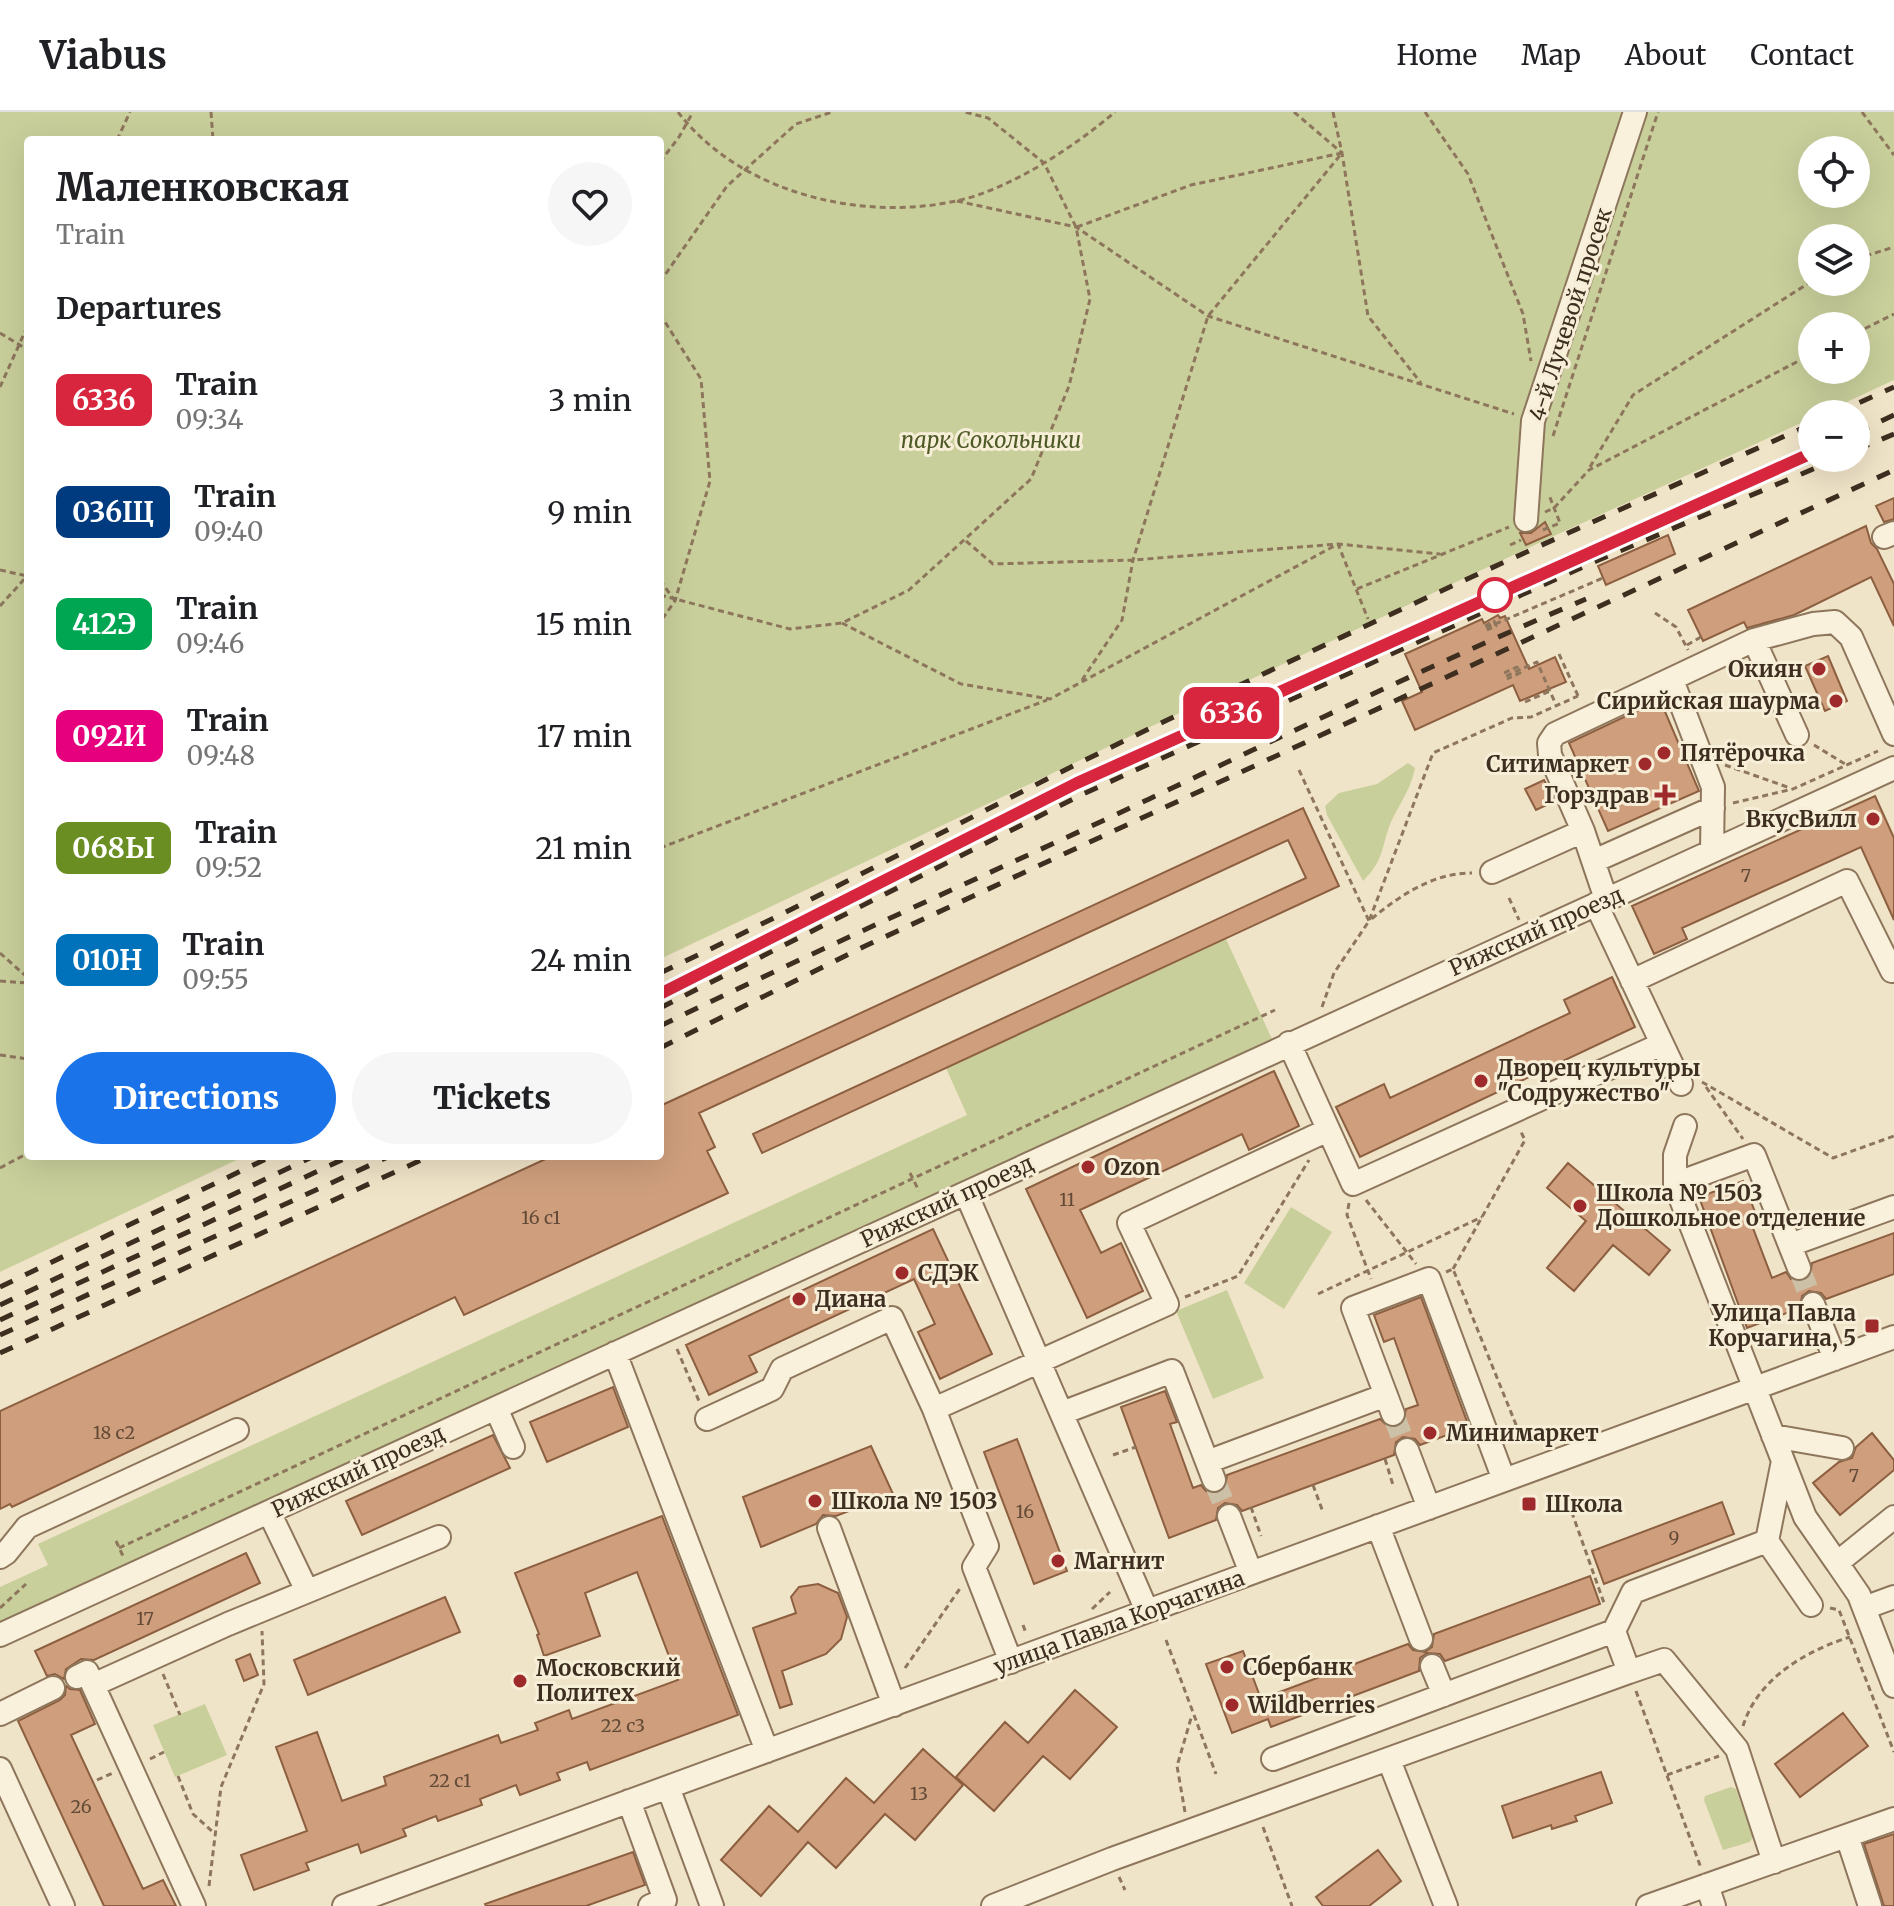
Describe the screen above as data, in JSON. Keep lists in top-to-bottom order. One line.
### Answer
{"streets":{"street":["4-й Лучевой просек","Рижский проезд","улица Павла Корчагина"]},"parks":["парк Сокольники"],"places":{"other":["Окиян","Сирийская шаурма","Пятёрочка","Ситимаркет","ВкусВилл","Дворец культуры \"Содружество\"","Ozon","Школа № 1503 Дошкольное отделение","СДЭК","Диана","Минимаркет","Школа № 1503","Магнит","Сбербанк","Московский Политех","Wildberries"],"health":["Горздрав"],"transit":["Улица Павла Корчагина, 5","Школа"]},"house_numbers":["7","11","16 с1","18 с2","7","16","9","17","22 с3","22 с1","13","26"],"page":{"header":"Viabus","nav":["Home","Map","About","Contact"],"on_map":"6336","map_buttons":["+","−"],"heading":[["Маленковская","Train"],"Departures"],"list":[{"mark":"6336","name":"Train","note":"09:34","value":"3 min"},{"mark":"036Щ","name":"Train","note":"09:40","value":"9 min"},{"mark":"412Э","name":"Train","note":"09:46","value":"15 min"},{"mark":"092И","name":"Train","note":"09:48","value":"17 min"},{"mark":"068Ы","name":"Train","note":"09:52","value":"21 min"},{"mark":"010Н","name":"Train","note":"09:55","value":"24 min"}],"buttons":["Directions","Tickets"]}}
